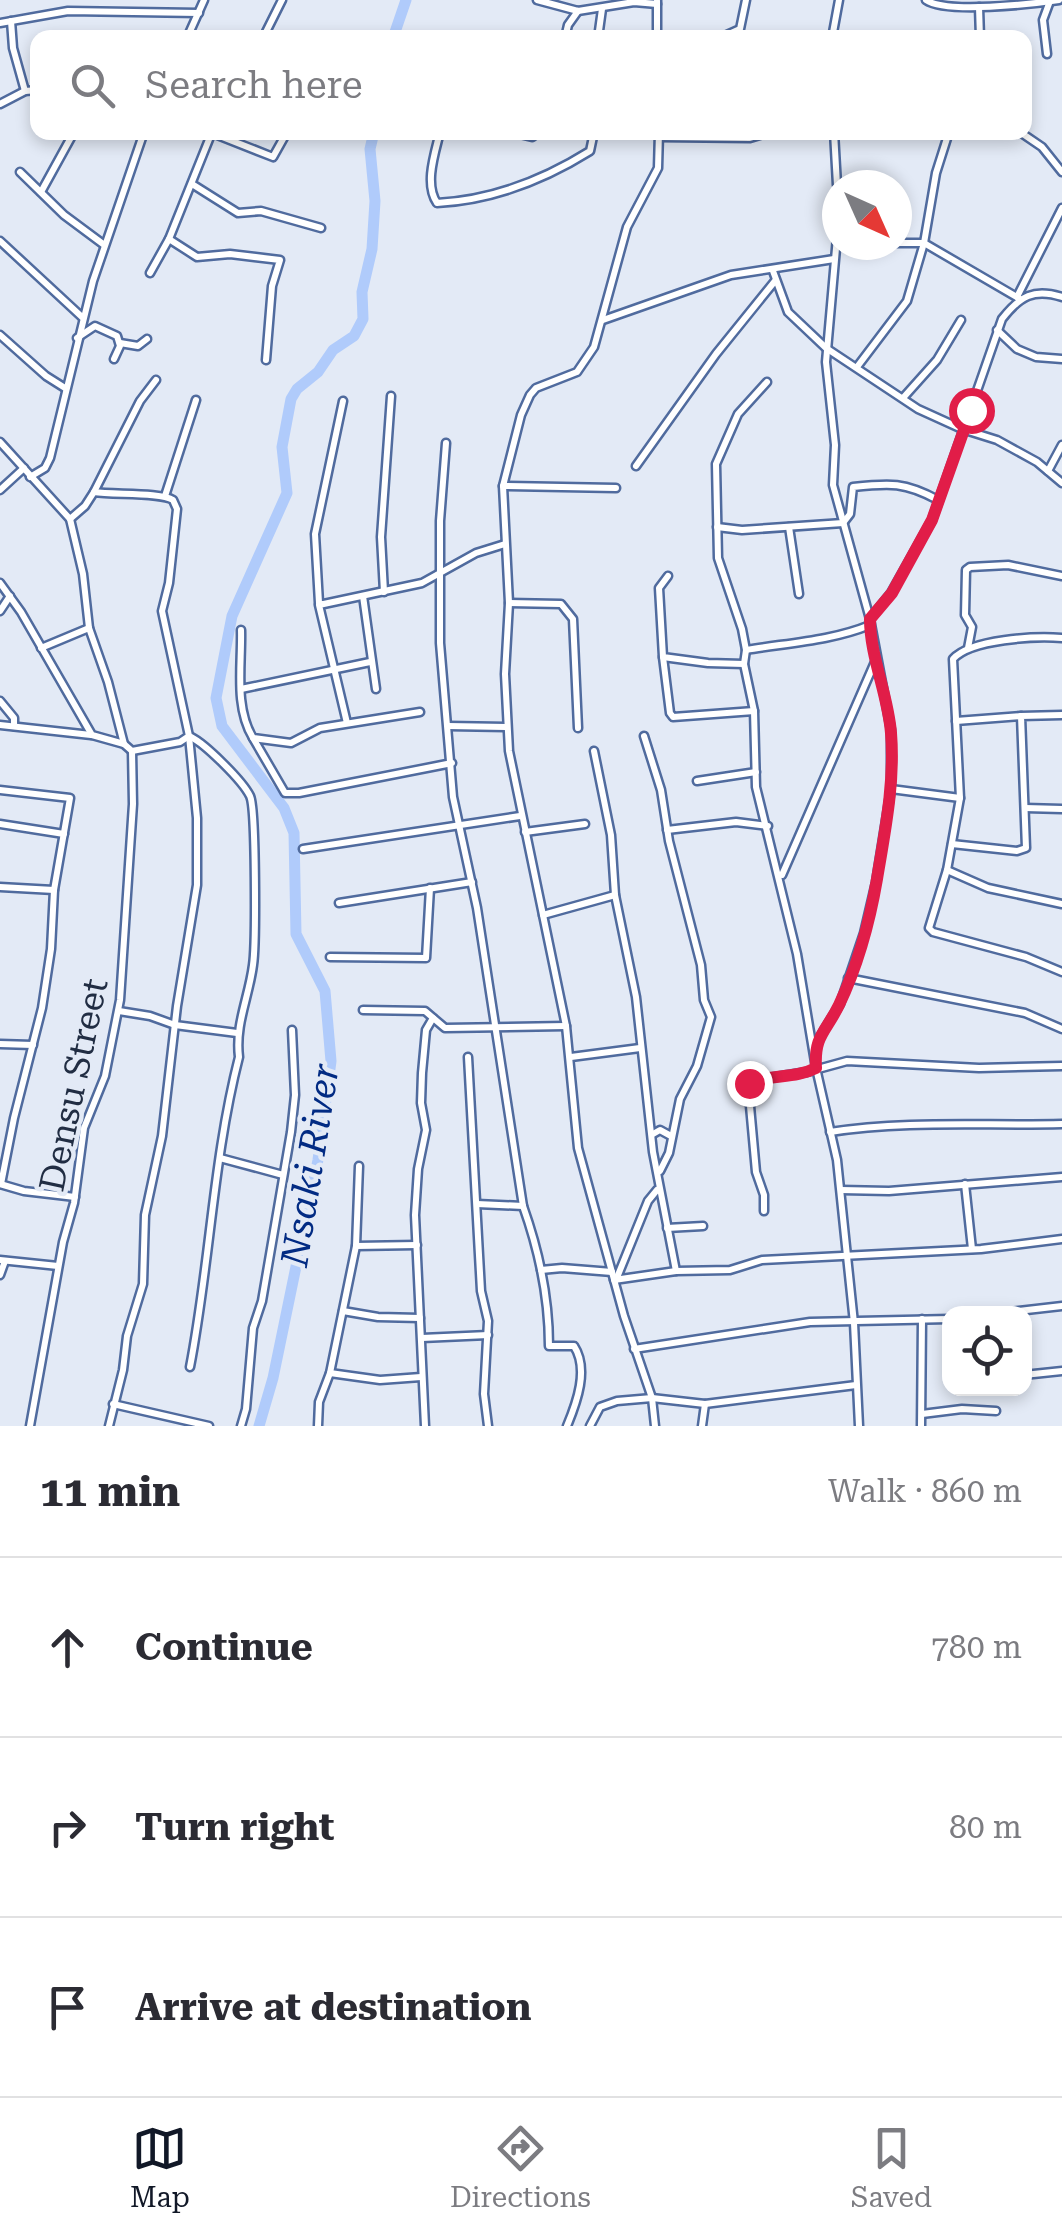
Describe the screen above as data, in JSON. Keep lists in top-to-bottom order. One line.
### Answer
{"streets":{"street":["Densu Street"]},"water":["Nsaki River"],"north":"bottom right","page":{"search":"Search here","heading":["11 min","Walk · 860 m"],"list":[["Continue","780 m"],["Turn right","80 m"],"Arrive at destination"],"nav":["Map","Directions","Saved"]}}
